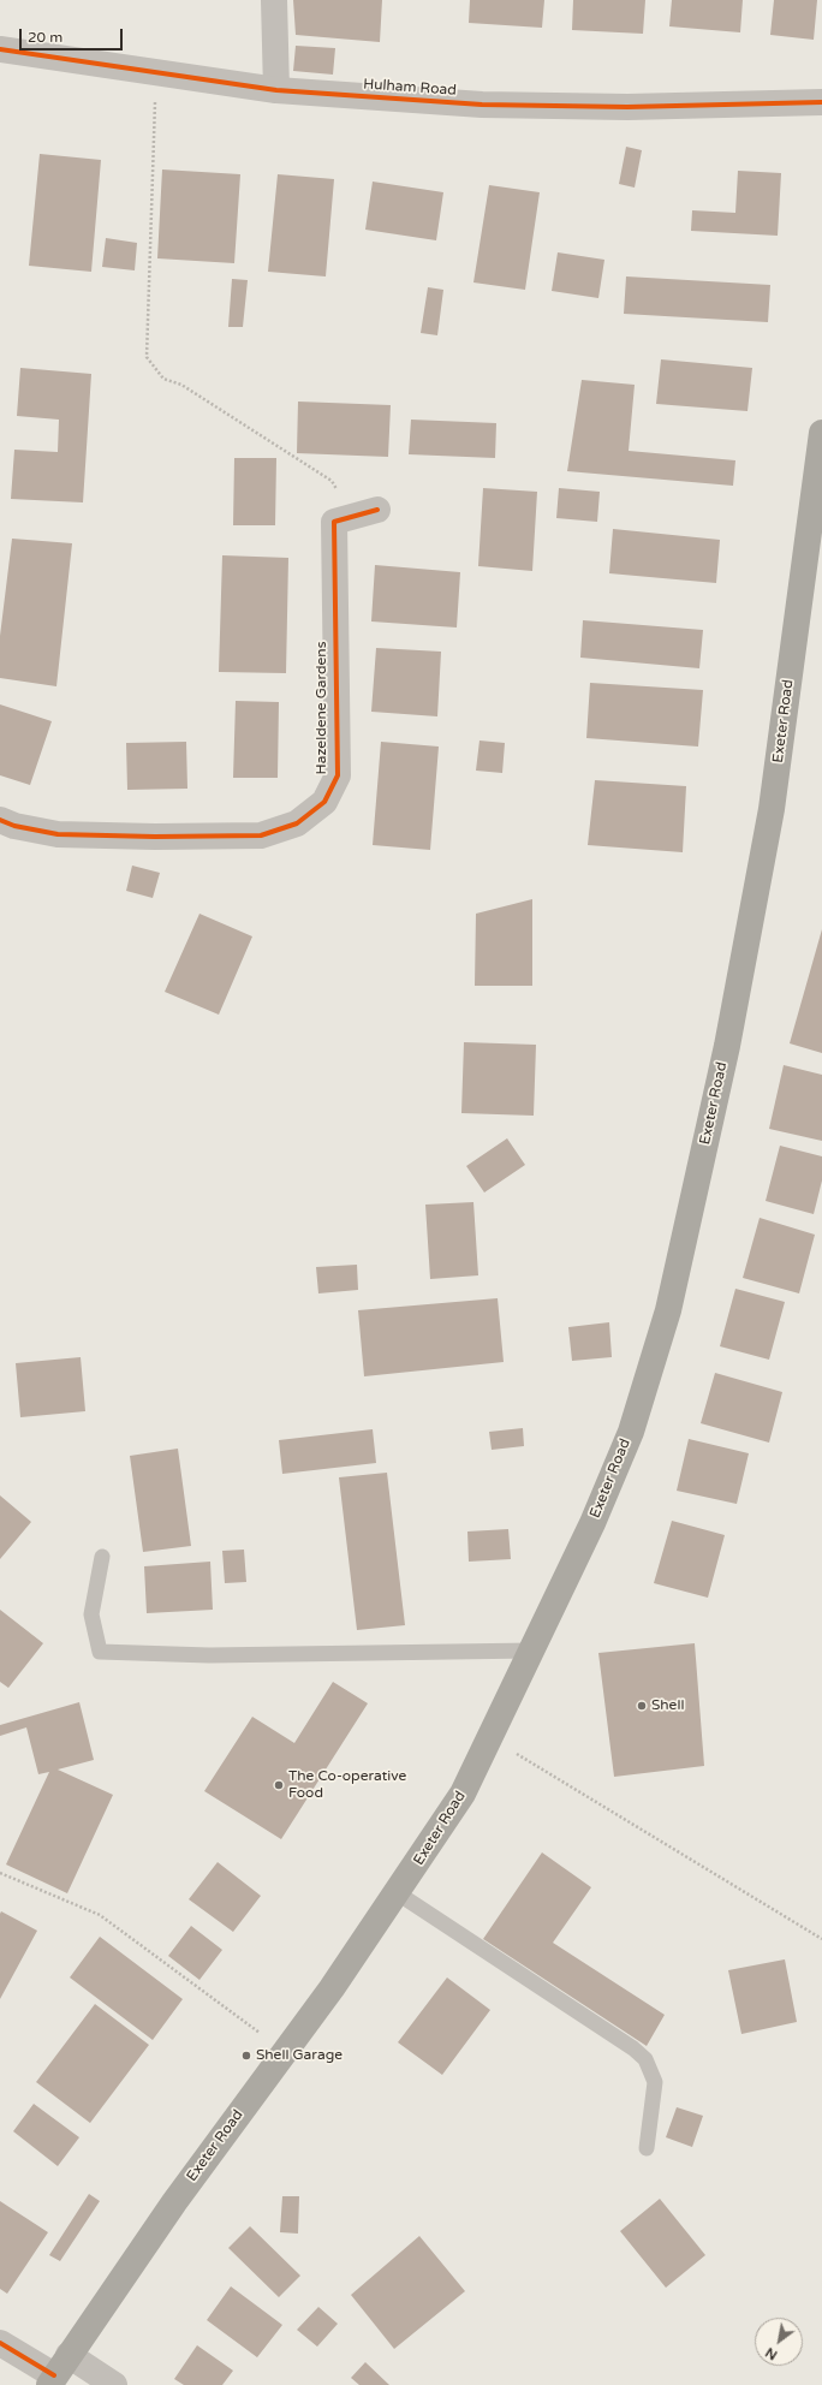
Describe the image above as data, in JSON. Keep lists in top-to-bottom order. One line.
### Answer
{"streets":{"highway":["Exeter Road"],"street":["Hulham Road","Hazeldene Gardens"]},"places":["Shell","The Co-operative Food","Shell Garage"],"scale_bar":"20 m","north":"bottom left"}
